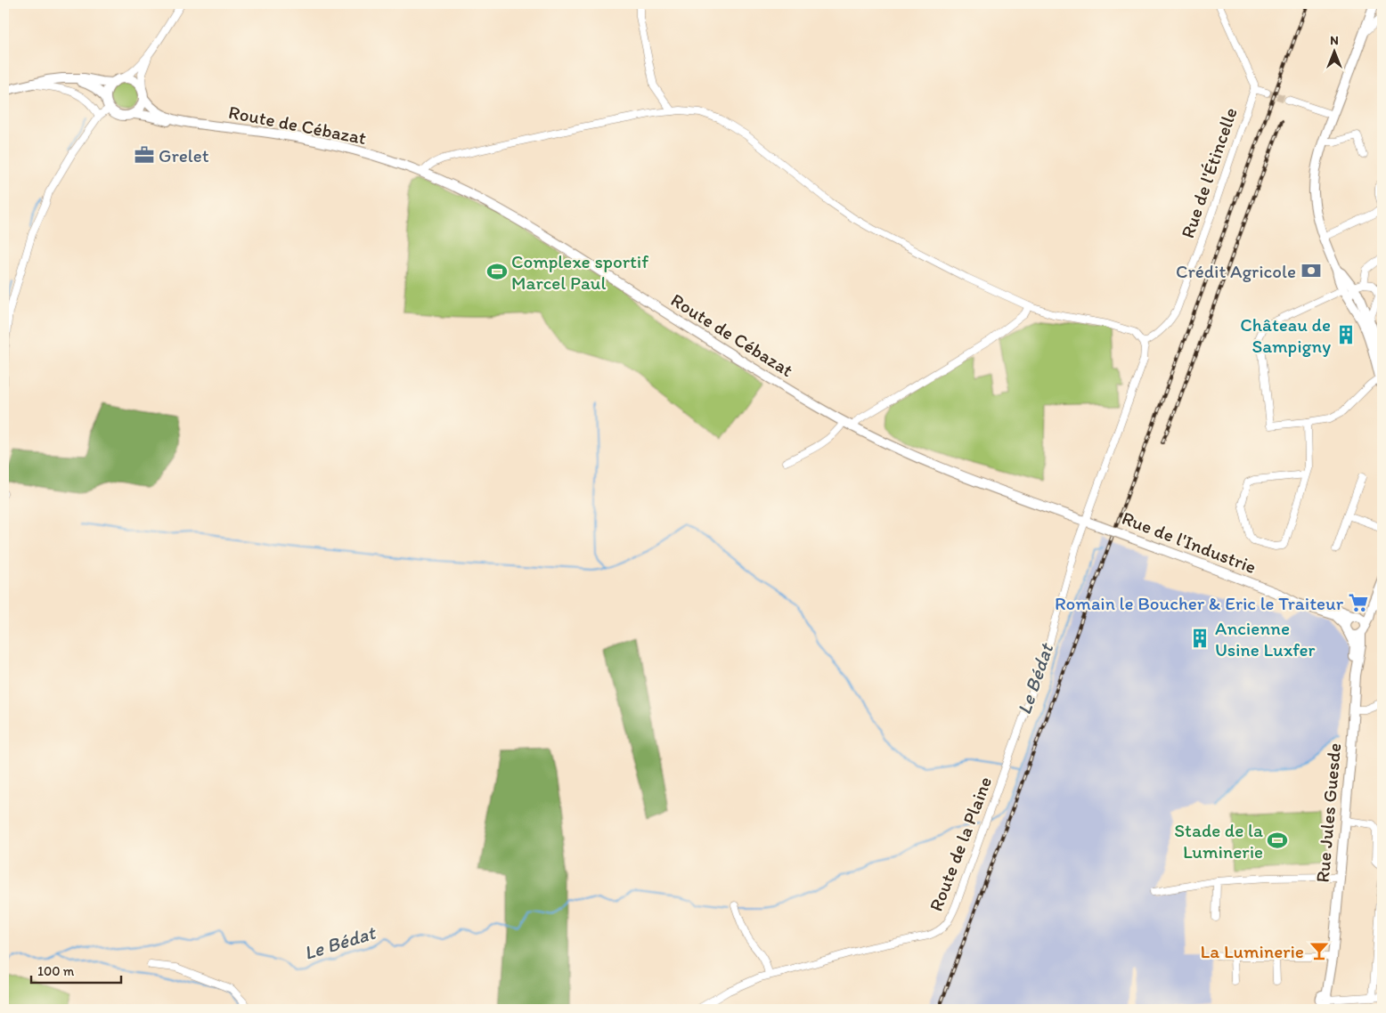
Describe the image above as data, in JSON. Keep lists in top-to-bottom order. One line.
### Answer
{"streets":{"main road":["Route de Cébazat","Rue de l'Industrie","Rue Jules Guesde"],"street":["Rue de l'Étincelle","Route de la Plaine"]},"crossings":[["Route de Cébazat","Rue de l'Industrie"],["Route de Cébazat","Route de la Plaine"],["Rue de l'Étincelle","Route de la Plaine"],["Rue de l'Industrie","Rue Jules Guesde"],["Rue de l'Industrie","Route de la Plaine"]],"water":["Le Bédat"],"places":{"office":["Grelet"],"bank":["Crédit Agricole"],"sports":["Complexe sportif Marcel Paul","Stade de la Luminerie"],"building":["Château de Sampigny","Ancienne Usine Luxfer"],"supermarket":["Romain le Boucher & Eric le Traiteur"],"bar":["La Luminerie"]},"scale_bar":"100 m","north":"top"}
